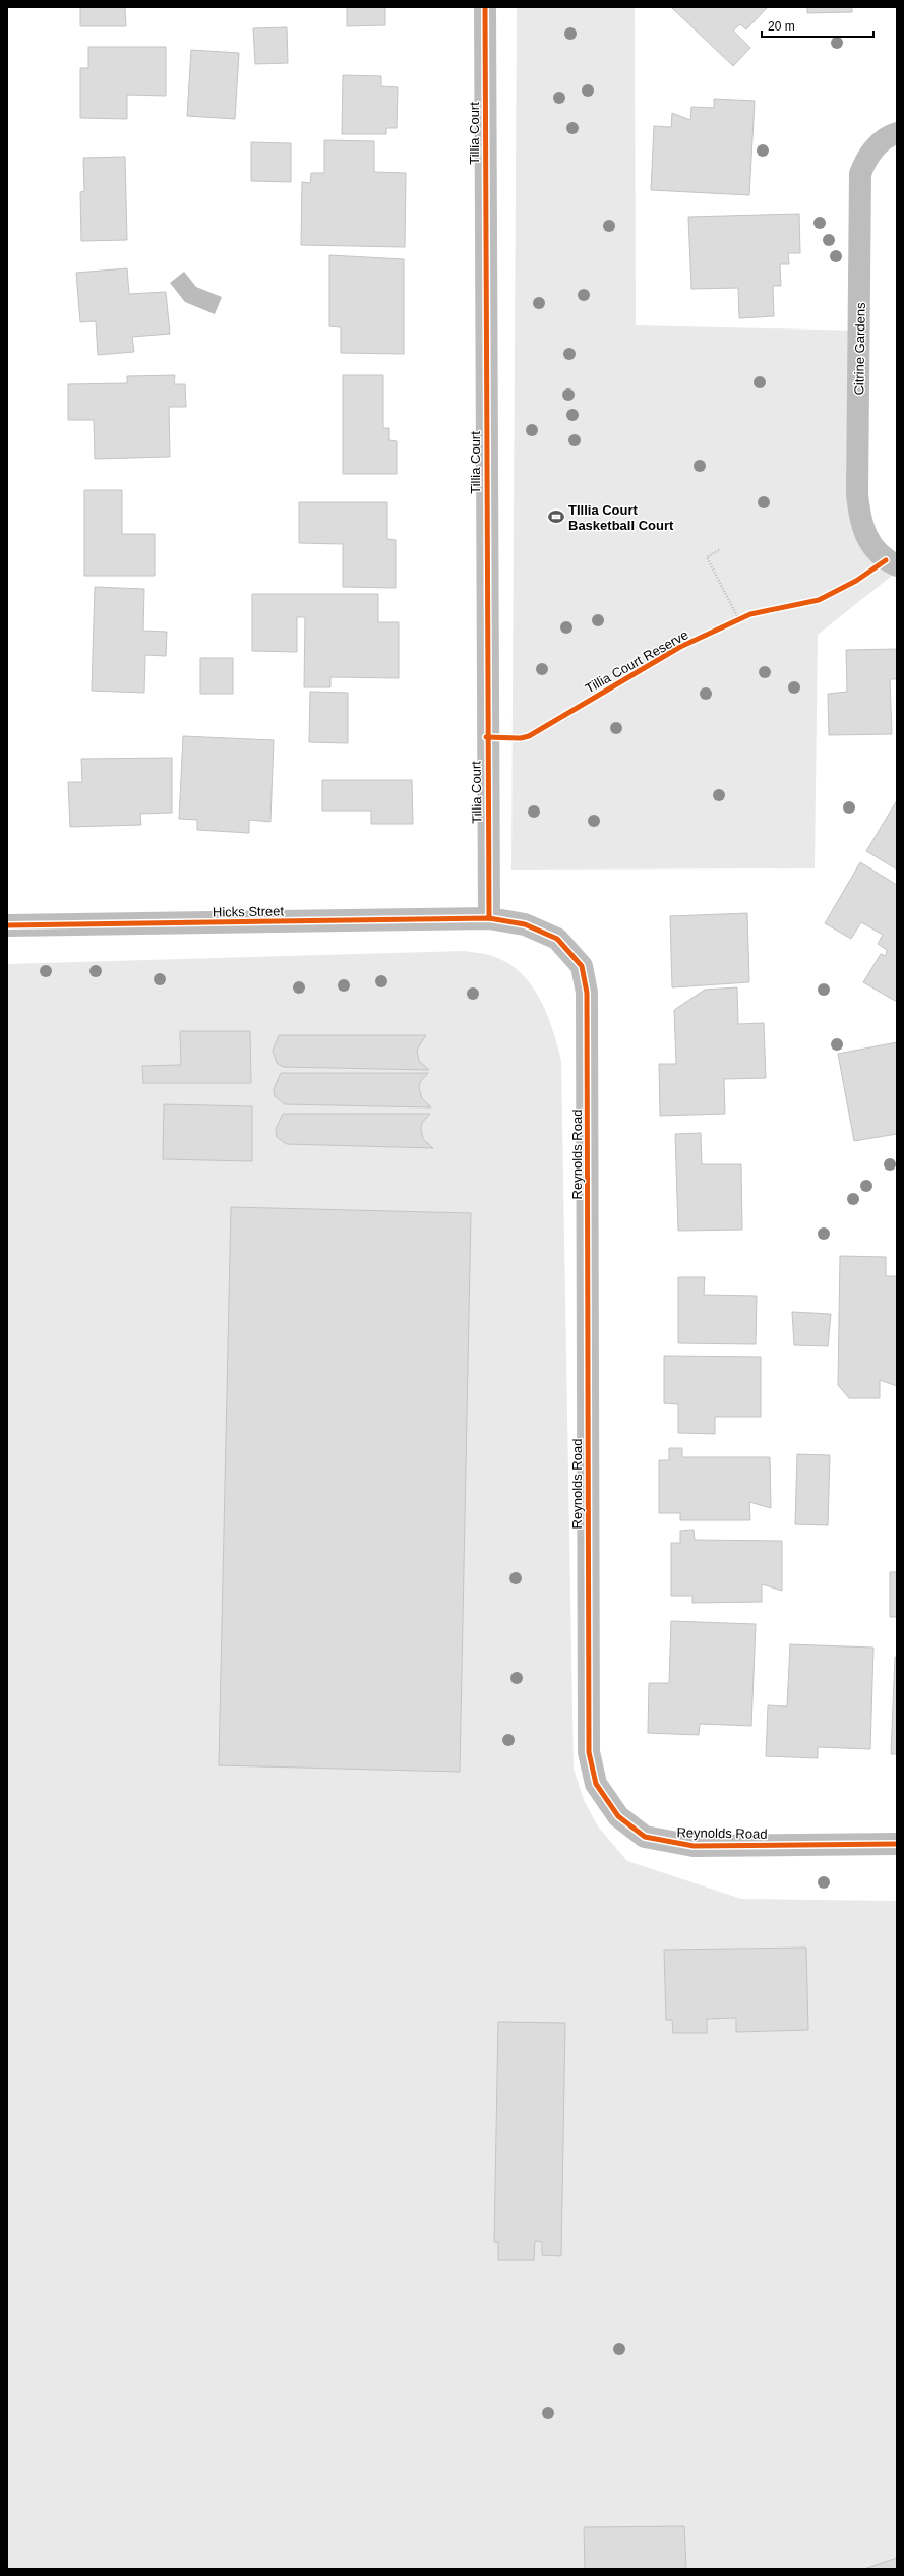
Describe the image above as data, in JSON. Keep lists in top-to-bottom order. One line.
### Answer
{"streets":{"street":["Tillia Court","Citrine Gardens","Hicks Street","Reynolds Road"],"cycle path":["Tillia Court Reserve"]},"crossings":[["Tillia Court","Hicks Street"],["Tillia Court","Reynolds Road"],["Hicks Street","Reynolds Road"]],"places":{"sports":["TIllia Court Basketball Court"]},"scale_bar":"20 m"}
